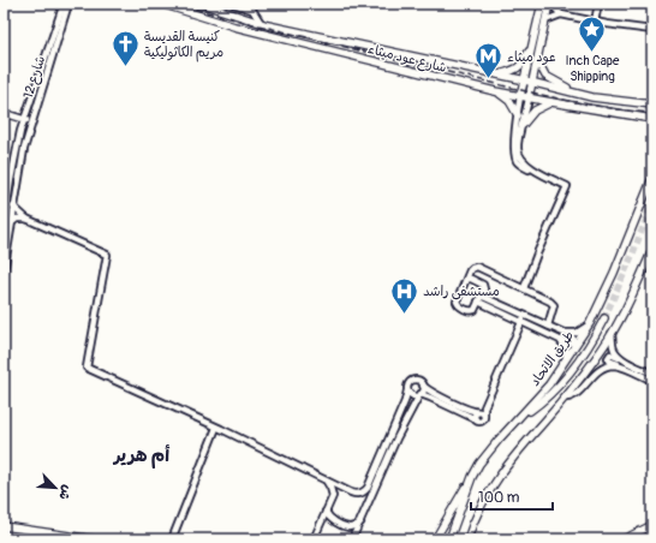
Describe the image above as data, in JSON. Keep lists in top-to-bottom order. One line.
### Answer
{"streets":{"main road":["شارع عود ميثاء","طريق الاتحاد"],"street":["شارع 12"]},"districts":["أم هرير"],"places":{"place":["Inch Cape Shipping"],"church":["كنيسة القديسة مريم الكاثوليكية"],"metro station":["عود ميثاء"],"hospital":["مستشفى راشد"]},"scale_bar":"100 m","north":"bottom right"}
